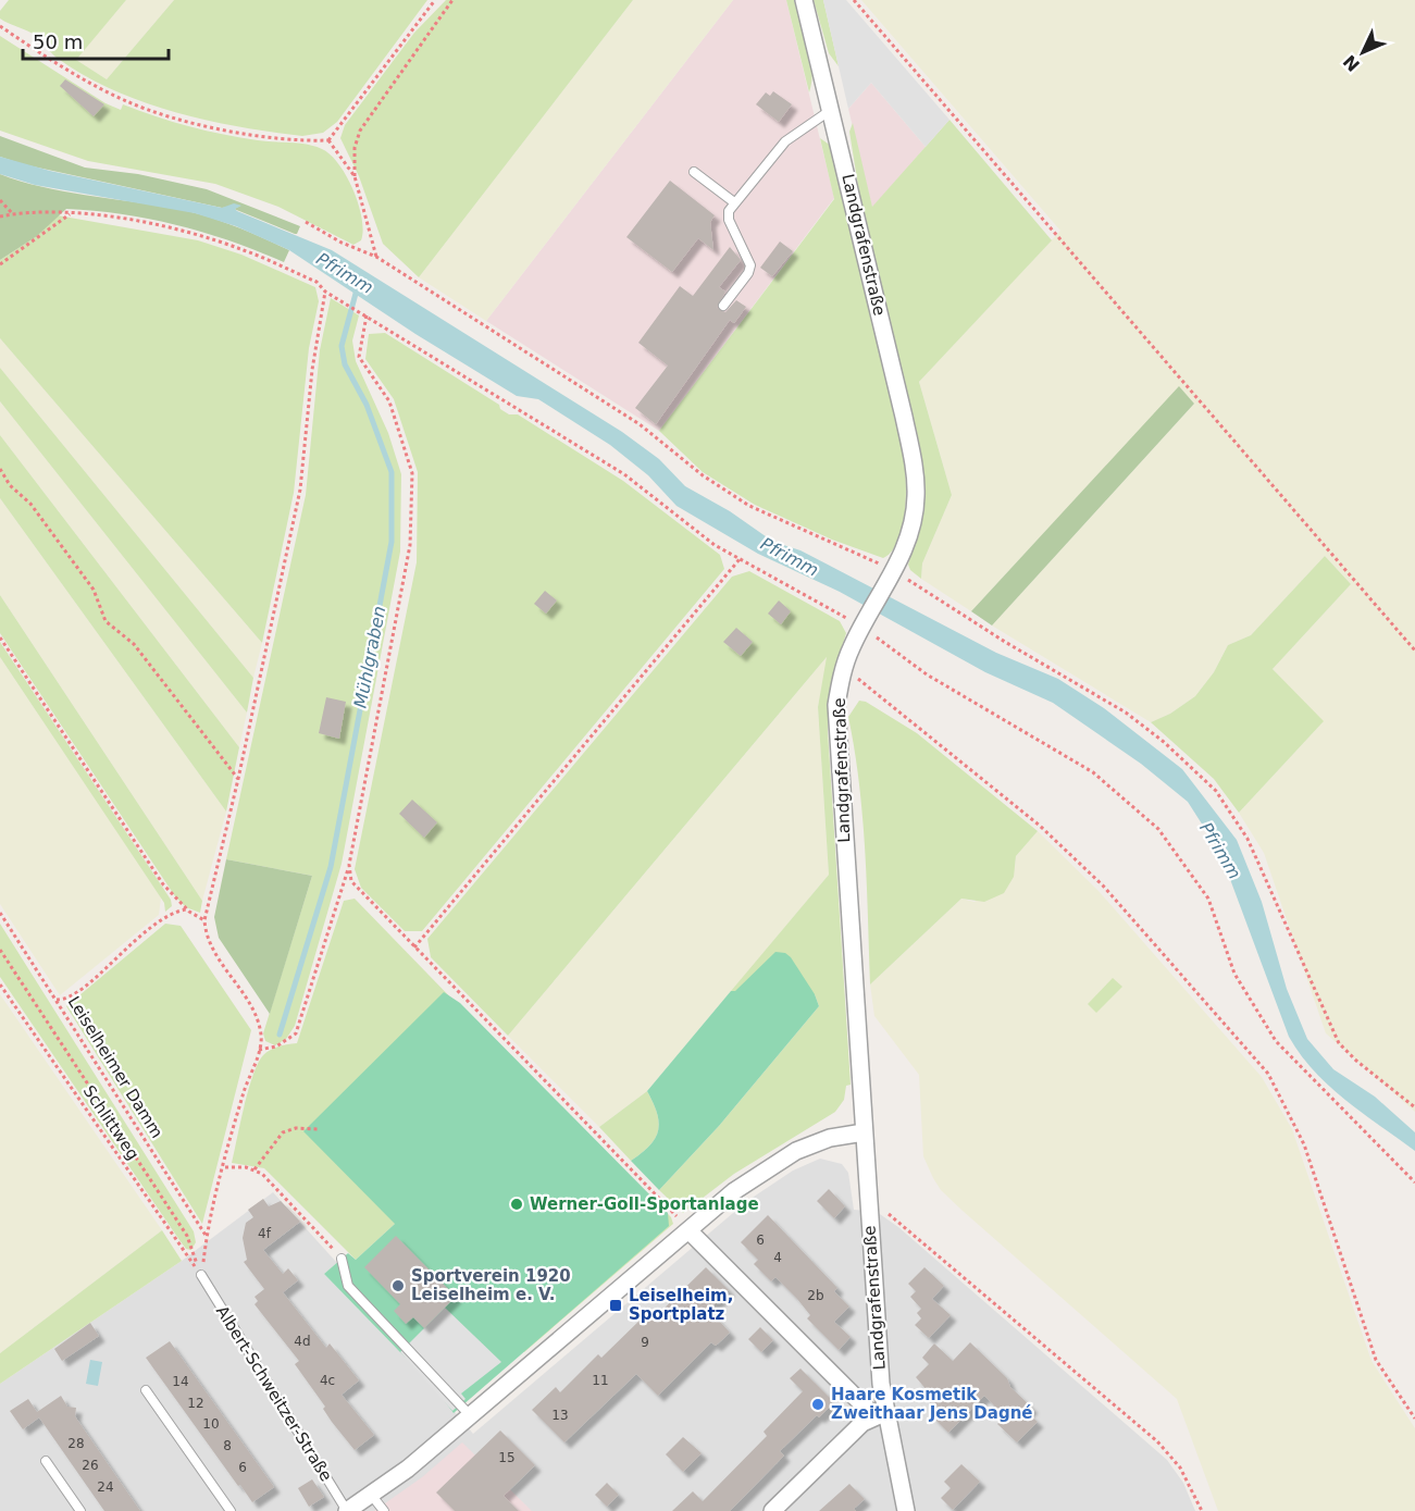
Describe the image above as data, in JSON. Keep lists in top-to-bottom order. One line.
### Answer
{"streets":{"street":["Landgrafenstraße","Albert-Schweitzer-Straße"],"path":["Leiselheimer Damm","Schlittweg"]},"crossings":[["Landgrafenstraße","Albert-Schweitzer-Straße"],["Schlittweg","Albert-Schweitzer-Straße"]],"water":["Pfrimm","Mühlgraben"],"places":{"other":["Werner-Goll-Sportanlage","Sportverein 1920 Leiselheim e. V.","Haare Kosmetik Zweithaar Jens Dagné"],"transit":["Leiselheim, Sportplatz"]},"house_numbers":["4f","6","4","2b","4d","9","4c","11","14","12","13","10","28","8","15","26","6","24"],"scale_bar":"50 m","north":"bottom left"}
